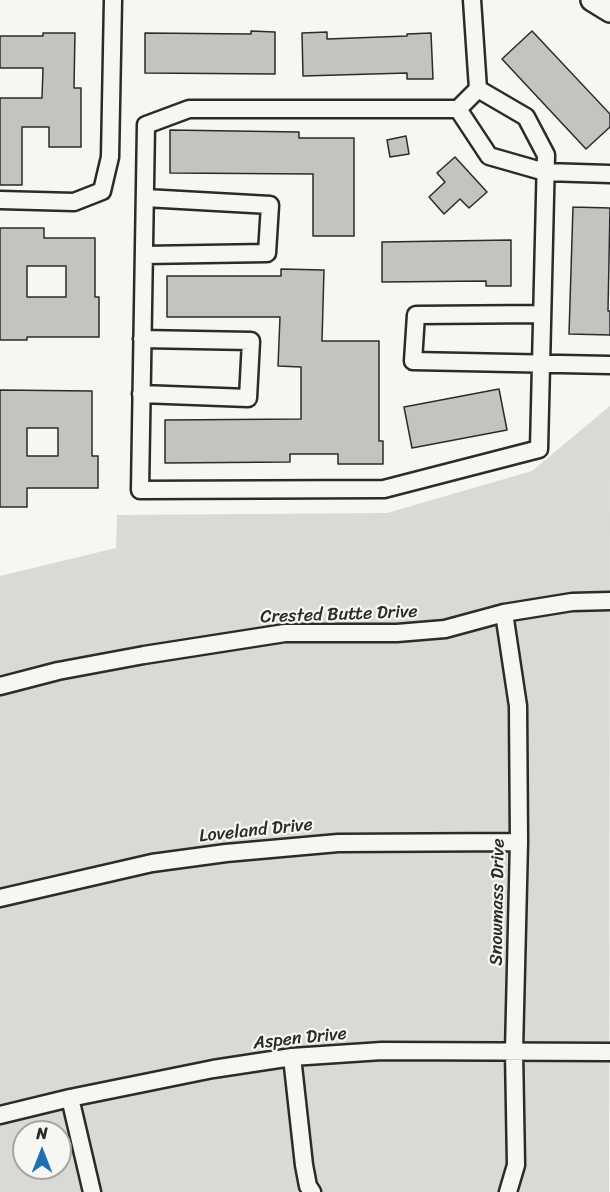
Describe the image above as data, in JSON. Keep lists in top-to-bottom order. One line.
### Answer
{"streets":{"street":["Crested Butte Drive","Loveland Drive","Snowmass Drive","Aspen Drive"]},"crossings":[["Crested Butte Drive","Snowmass Drive"],["Loveland Drive","Snowmass Drive"],["Snowmass Drive","Aspen Drive"]],"north":"top"}
